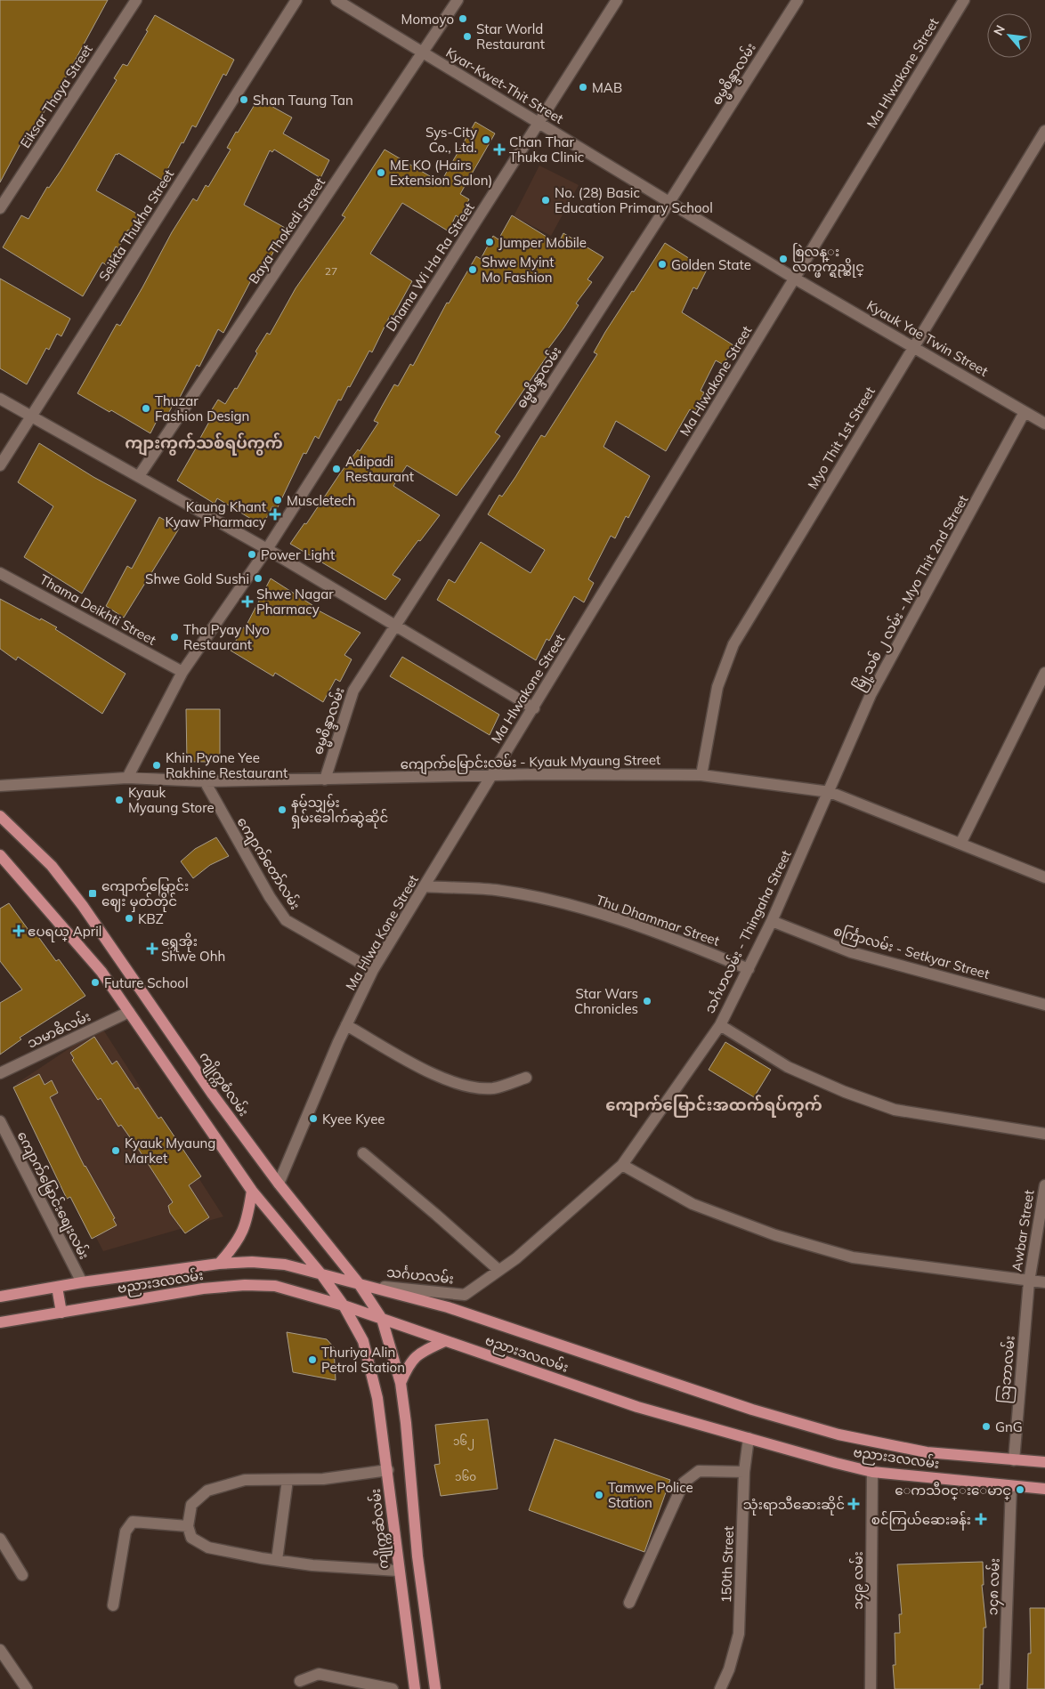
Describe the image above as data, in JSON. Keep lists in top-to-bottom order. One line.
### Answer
{"streets":{"main road":["ကျိုက္ကစံလမ်း","ဗညားဒလလမ်း","ကျိုက္ကဆံလမ်း"],"street":["Ma Hlwakone Street","ဓမ္မစိန္ဒာလမ်း","Kyar-Kwet-Thit Street","Eiksar Thaya Street","Seikta Thukha Street","Baya Thokedi Street","Dhama Wi Ha Ra Street","Kyauk Yae Twin Street","Myo Thit 1st Street","မြို့သစ် ၂ လမ်း - Myo Thit 2nd Street","Thama Deikhti Street","ကျောက်မြောင်းလမ်း - Kyauk Myaung Street","ကျောက်တော်လမ်း","Thu Dhammar Street","သင်္ဂဟလမ်း - Thingaha Street","Ma Hlwa Kone Street","စင်္ကြာလမ်း - Setkyar Street","သမာဓိလမ်း","ကျောက်မြောင်းစျေးလမ်း","Awbar Street","သင်္ဂဟလမ်း","ဩဘာလမ်း","150th Street","၁၄၉ လမ်း","၁၄၈ လမ်း"]},"crossings":[["Ma Hlwakone Street","Kyar-Kwet-Thit Street"],["Ma Hlwakone Street","Kyauk Yae Twin Street"],["Ma Hlwakone Street","ကျောက်မြောင်းလမ်း - Kyauk Myaung Street"],["Ma Hlwakone Street","Ma Hlwa Kone Street"],["ဓမ္မစိန္ဒာလမ်း","Kyar-Kwet-Thit Street"],["ဓမ္မစိန္ဒာလမ်း","ကျောက်မြောင်းလမ်း - Kyauk Myaung Street"],["Kyar-Kwet-Thit Street","Baya Thokedi Street"],["Kyar-Kwet-Thit Street","Dhama Wi Ha Ra Street"],["Kyar-Kwet-Thit Street","Kyauk Yae Twin Street"],["Dhama Wi Ha Ra Street","Thama Deikhti Street"],["Dhama Wi Ha Ra Street","ကျောက်မြောင်းလမ်း - Kyauk Myaung Street"],["Kyauk Yae Twin Street","Myo Thit 1st Street"],["Kyauk Yae Twin Street","မြို့သစ် ၂ လမ်း - Myo Thit 2nd Street"],["Myo Thit 1st Street","ကျောက်မြောင်းလမ်း - Kyauk Myaung Street"],["မြို့သစ် ၂ လမ်း - Myo Thit 2nd Street","ကျောက်မြောင်းလမ်း - Kyauk Myaung Street"],["မြို့သစ် ၂ လမ်း - Myo Thit 2nd Street","သင်္ဂဟလမ်း - Thingaha Street"],["ကျောက်မြောင်းလမ်း - Kyauk Myaung Street","ကျောက်တော်လမ်း"],["ကျောက်မြောင်းလမ်း - Kyauk Myaung Street","သင်္ဂဟလမ်း - Thingaha Street"],["ကျောက်မြောင်းလမ်း - Kyauk Myaung Street","Ma Hlwa Kone Street"],["ကျောက်တော်လမ်း","Ma Hlwa Kone Street"],["Thu Dhammar Street","သင်္ဂဟလမ်း - Thingaha Street"],["Thu Dhammar Street","Ma Hlwa Kone Street"],["သင်္ဂဟလမ်း - Thingaha Street","စင်္ကြာလမ်း - Setkyar Street"],["သင်္ဂဟလမ်း - Thingaha Street","သင်္ဂဟလမ်း"],["Ma Hlwa Kone Street","ကျိုက္ကစံလမ်း"],["ကျိုက္ကစံလမ်း","သင်္ဂဟလမ်း"],["ကျိုက္ကစံလမ်း","ဗညားဒလလမ်း"],["ကျောက်မြောင်းစျေးလမ်း","ဗညားဒလလမ်း"],["Awbar Street","ဩဘာလမ်း"],["သင်္ဂဟလမ်း","ဗညားဒလလမ်း"],["ဗညားဒလလမ်း","ဩဘာလမ်း"],["ဗညားဒလလမ်း","ကျိုက္ကဆံလမ်း"],["ဗညားဒလလမ်း","150th Street"],["ဗညားဒလလမ်း","၁၄၉ လမ်း"],["ဗညားဒလလမ်း","၁၄၈ လမ်း"]],"districts":["ကျားကွက်သစ်ရပ်ကွက်","ကျောက်မြောင်းအထက်ရပ်ကွက်"],"places":{"other":["Momoyo","Star World Restaurant","MAB","Shan Taung Tan","Sys-City Co., Ltd.","ME KO (Hairs Extension Salon)","No. (28) Basic Education Primary School","Jumper Mobile","စြဲလန္း လက္ဖက္ရည္ဆိုင္","Golden State","Shwe Myint Mo Fashion","Thuzar Fashion Design","Adipadi Restaurant","Muscletech","Power Light","Shwe Gold Sushi","Tha Pyay Nyo Restaurant","Khin Pyone Yee Rakhine Restaurant","Kyauk Myaung Store","နမ့်သျှမ်း ရှမ်းခေါက်ဆွဲဆိုင်","KBZ","Future School","Star Wars Chronicles","Kyee Kyee","Kyauk Myaung Market","Thuriya Alin Petrol Station","GnG","ေကသီဝင္းေမာင္","Tamwe Police Station"],"health":["Chan Thar Thuka Clinic","Kaung Khant Kyaw Pharmacy","Shwe Nagar Pharmacy","ဧပရယ္ April","ရွှေအိုး Shwe Ohh","သုံးရာသီဆေးဆိုင်","စင်ကြယ်ဆေးခန်း"],"transit":["ကျောက်မြောင်း ဈေး မှတ်တိုင်"]},"house_numbers":["27","၁၆၂","၁၆၀"],"north":"top left"}
